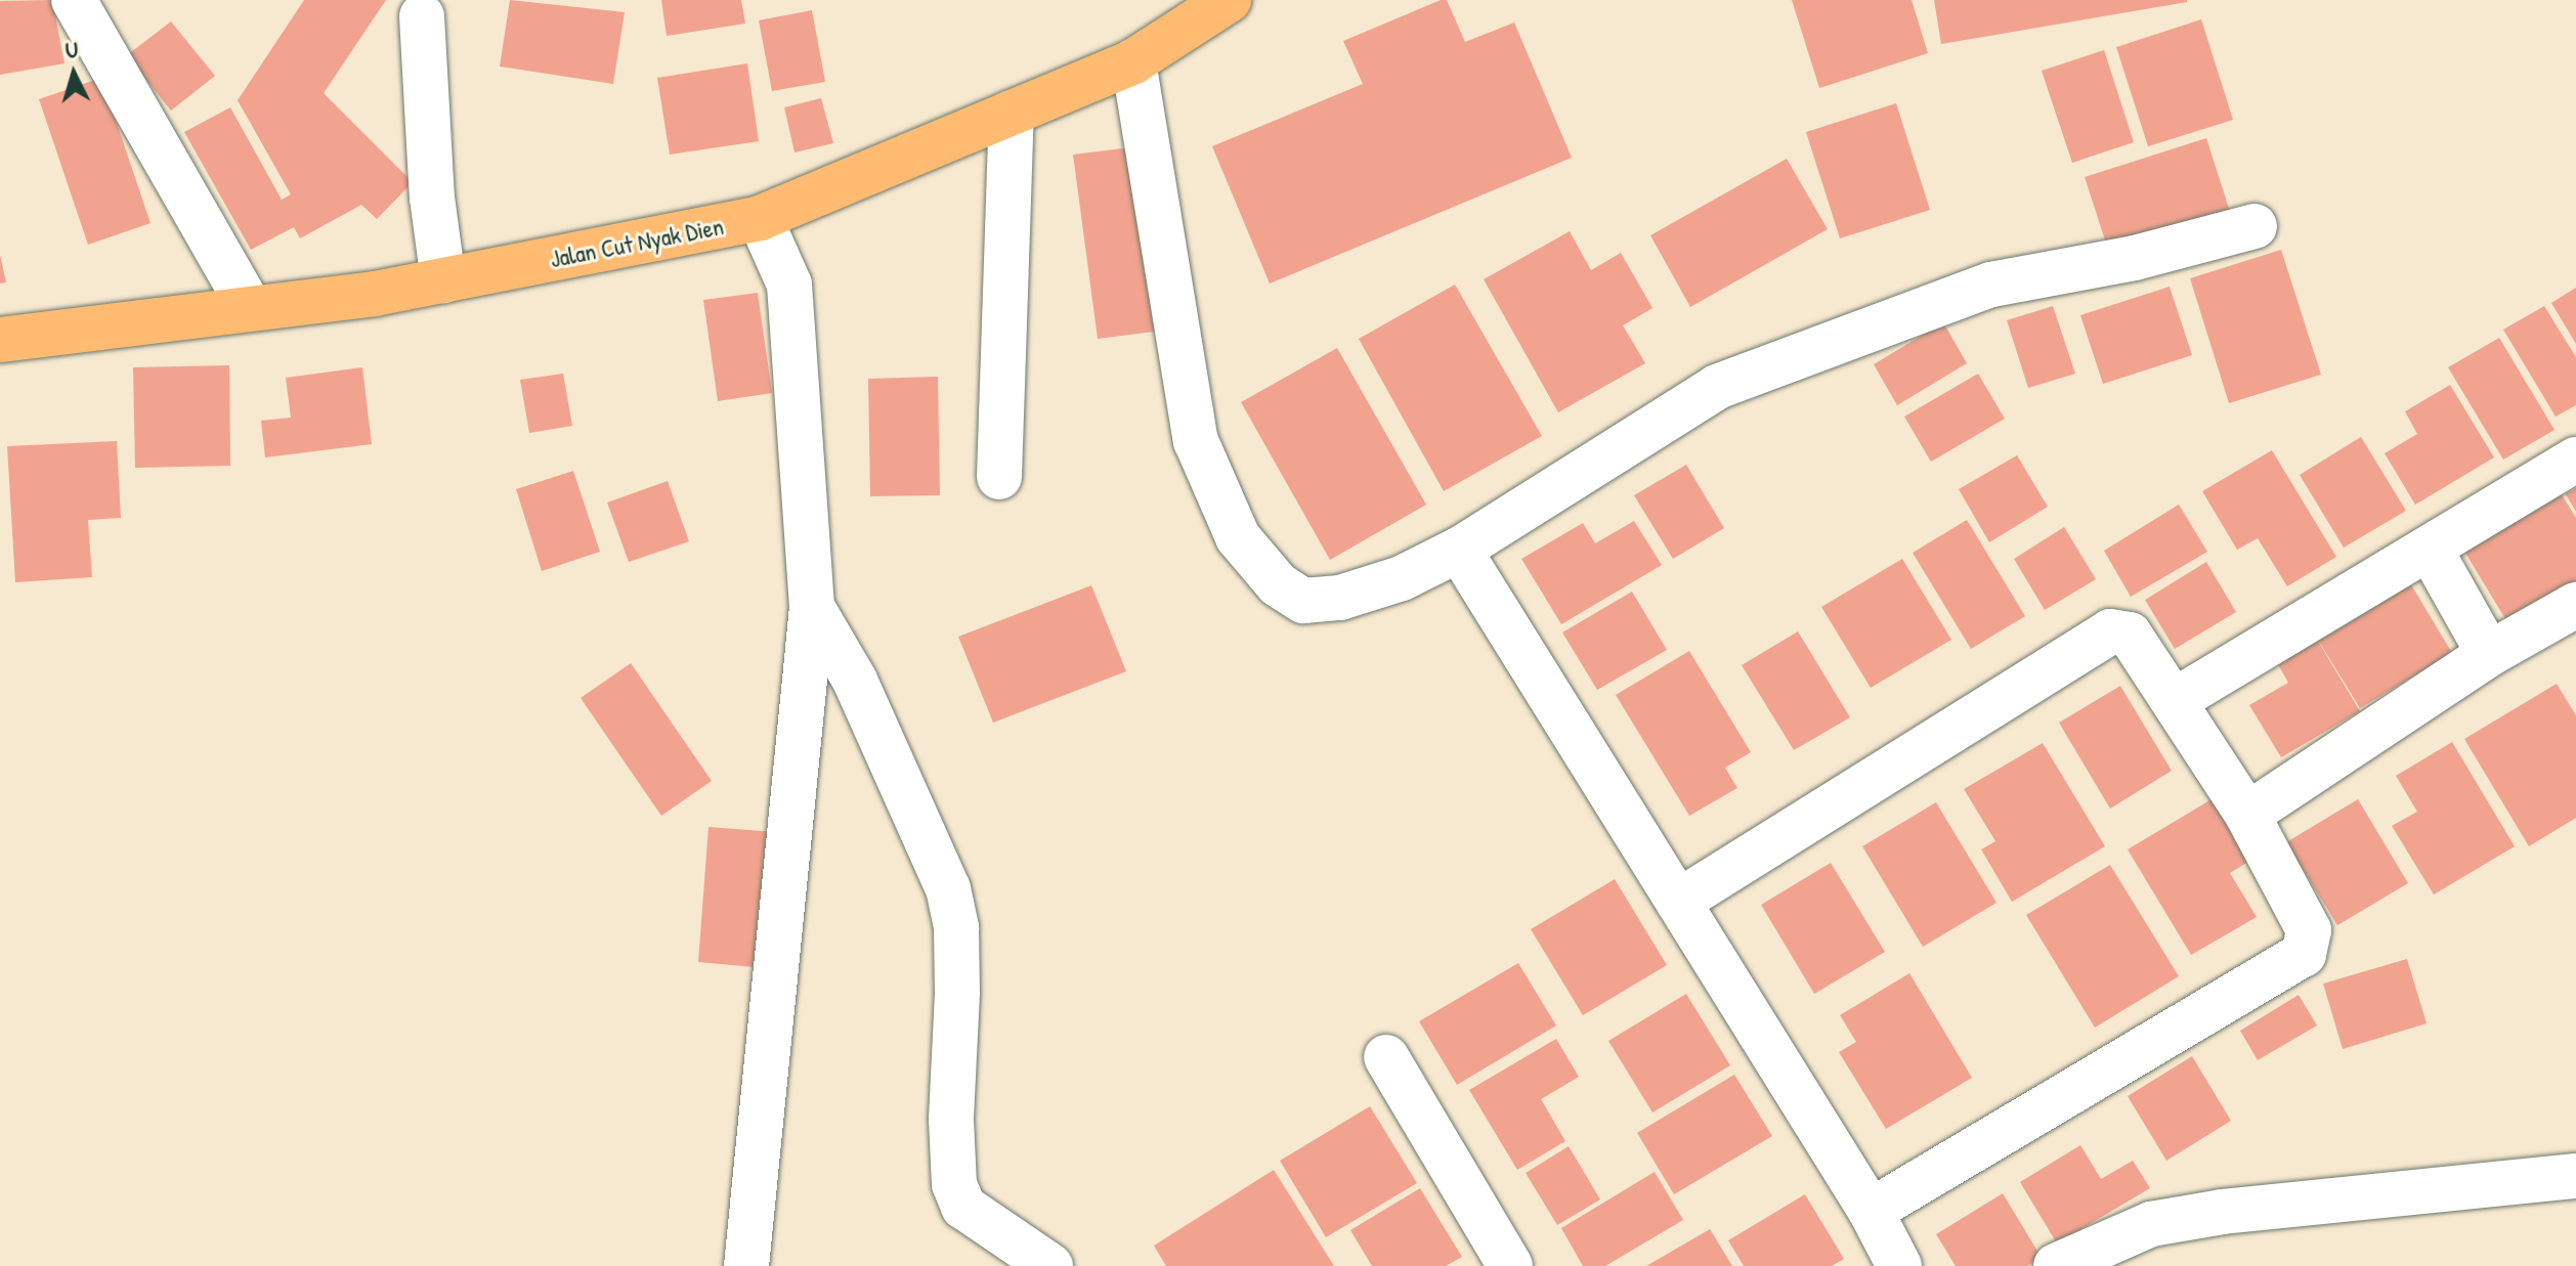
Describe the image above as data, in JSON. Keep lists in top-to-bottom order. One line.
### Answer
{"streets":{"highway":["Jalan Cut Nyak Dien"]},"north":"top"}
